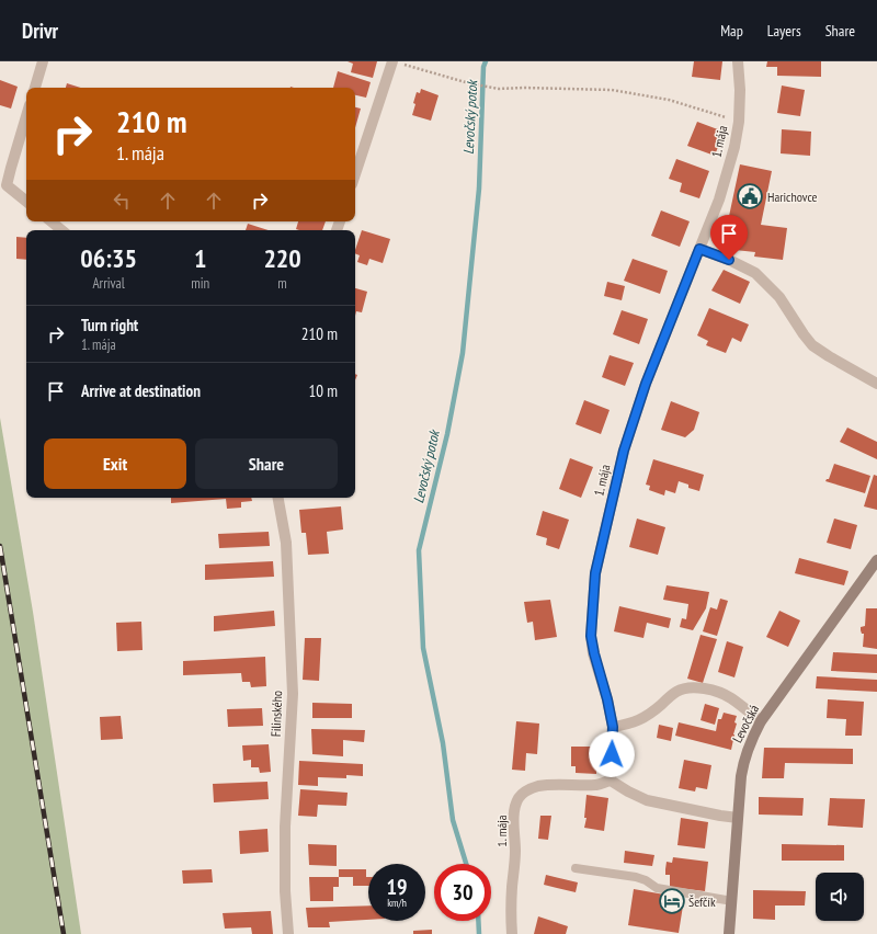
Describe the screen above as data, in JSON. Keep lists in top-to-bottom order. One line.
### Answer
{"streets":{"main road":["Levočská"],"street":["1. mája","Filinského"]},"water":["Levočský potok"],"places":{"public building":["Harichovce"],"hotel":["Šefčík"]},"page":{"header":"Drivr","nav":["Map","Layers","Share"],"turn":["210 m","1. mája"],"eta":["06:35","Arrival","1","min","220","m"],"list":[{"name":"Turn right","note":"1. mája","value":"210 m"},{"name":"Arrive at destination","value":"10 m"}],"buttons":["Exit","Share"],"speed":"19 km/h","limit":"30"}}
